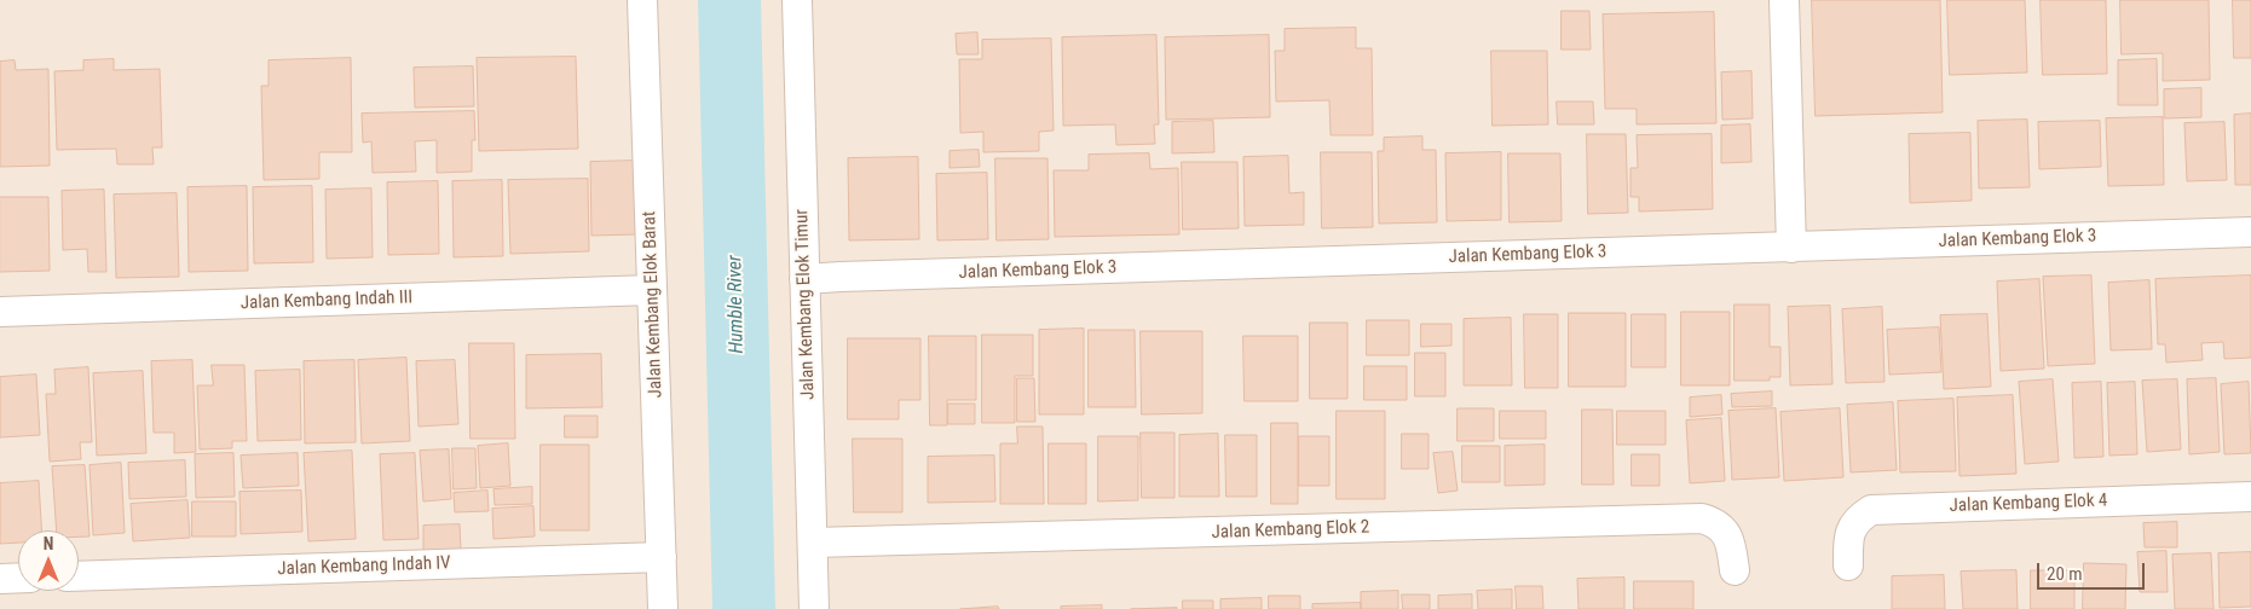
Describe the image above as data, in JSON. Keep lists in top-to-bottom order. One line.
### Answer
{"streets":{"street":["Jalan Kembang Elok 3","Jalan Kembang Indah III","Jalan Kembang Elok Barat","Jalan Kembang Elok Timur","Jalan Kembang Elok 4","Jalan Kembang Elok 2","Jalan Kembang Indah IV"]},"crossings":[["Jalan Kembang Elok 3","Jalan Kembang Elok Timur"],["Jalan Kembang Indah III","Jalan Kembang Elok Barat"],["Jalan Kembang Elok Barat","Jalan Kembang Indah IV"],["Jalan Kembang Elok Timur","Jalan Kembang Elok 2"]],"water":["Humble River"],"scale_bar":"20 m","north":"top"}
